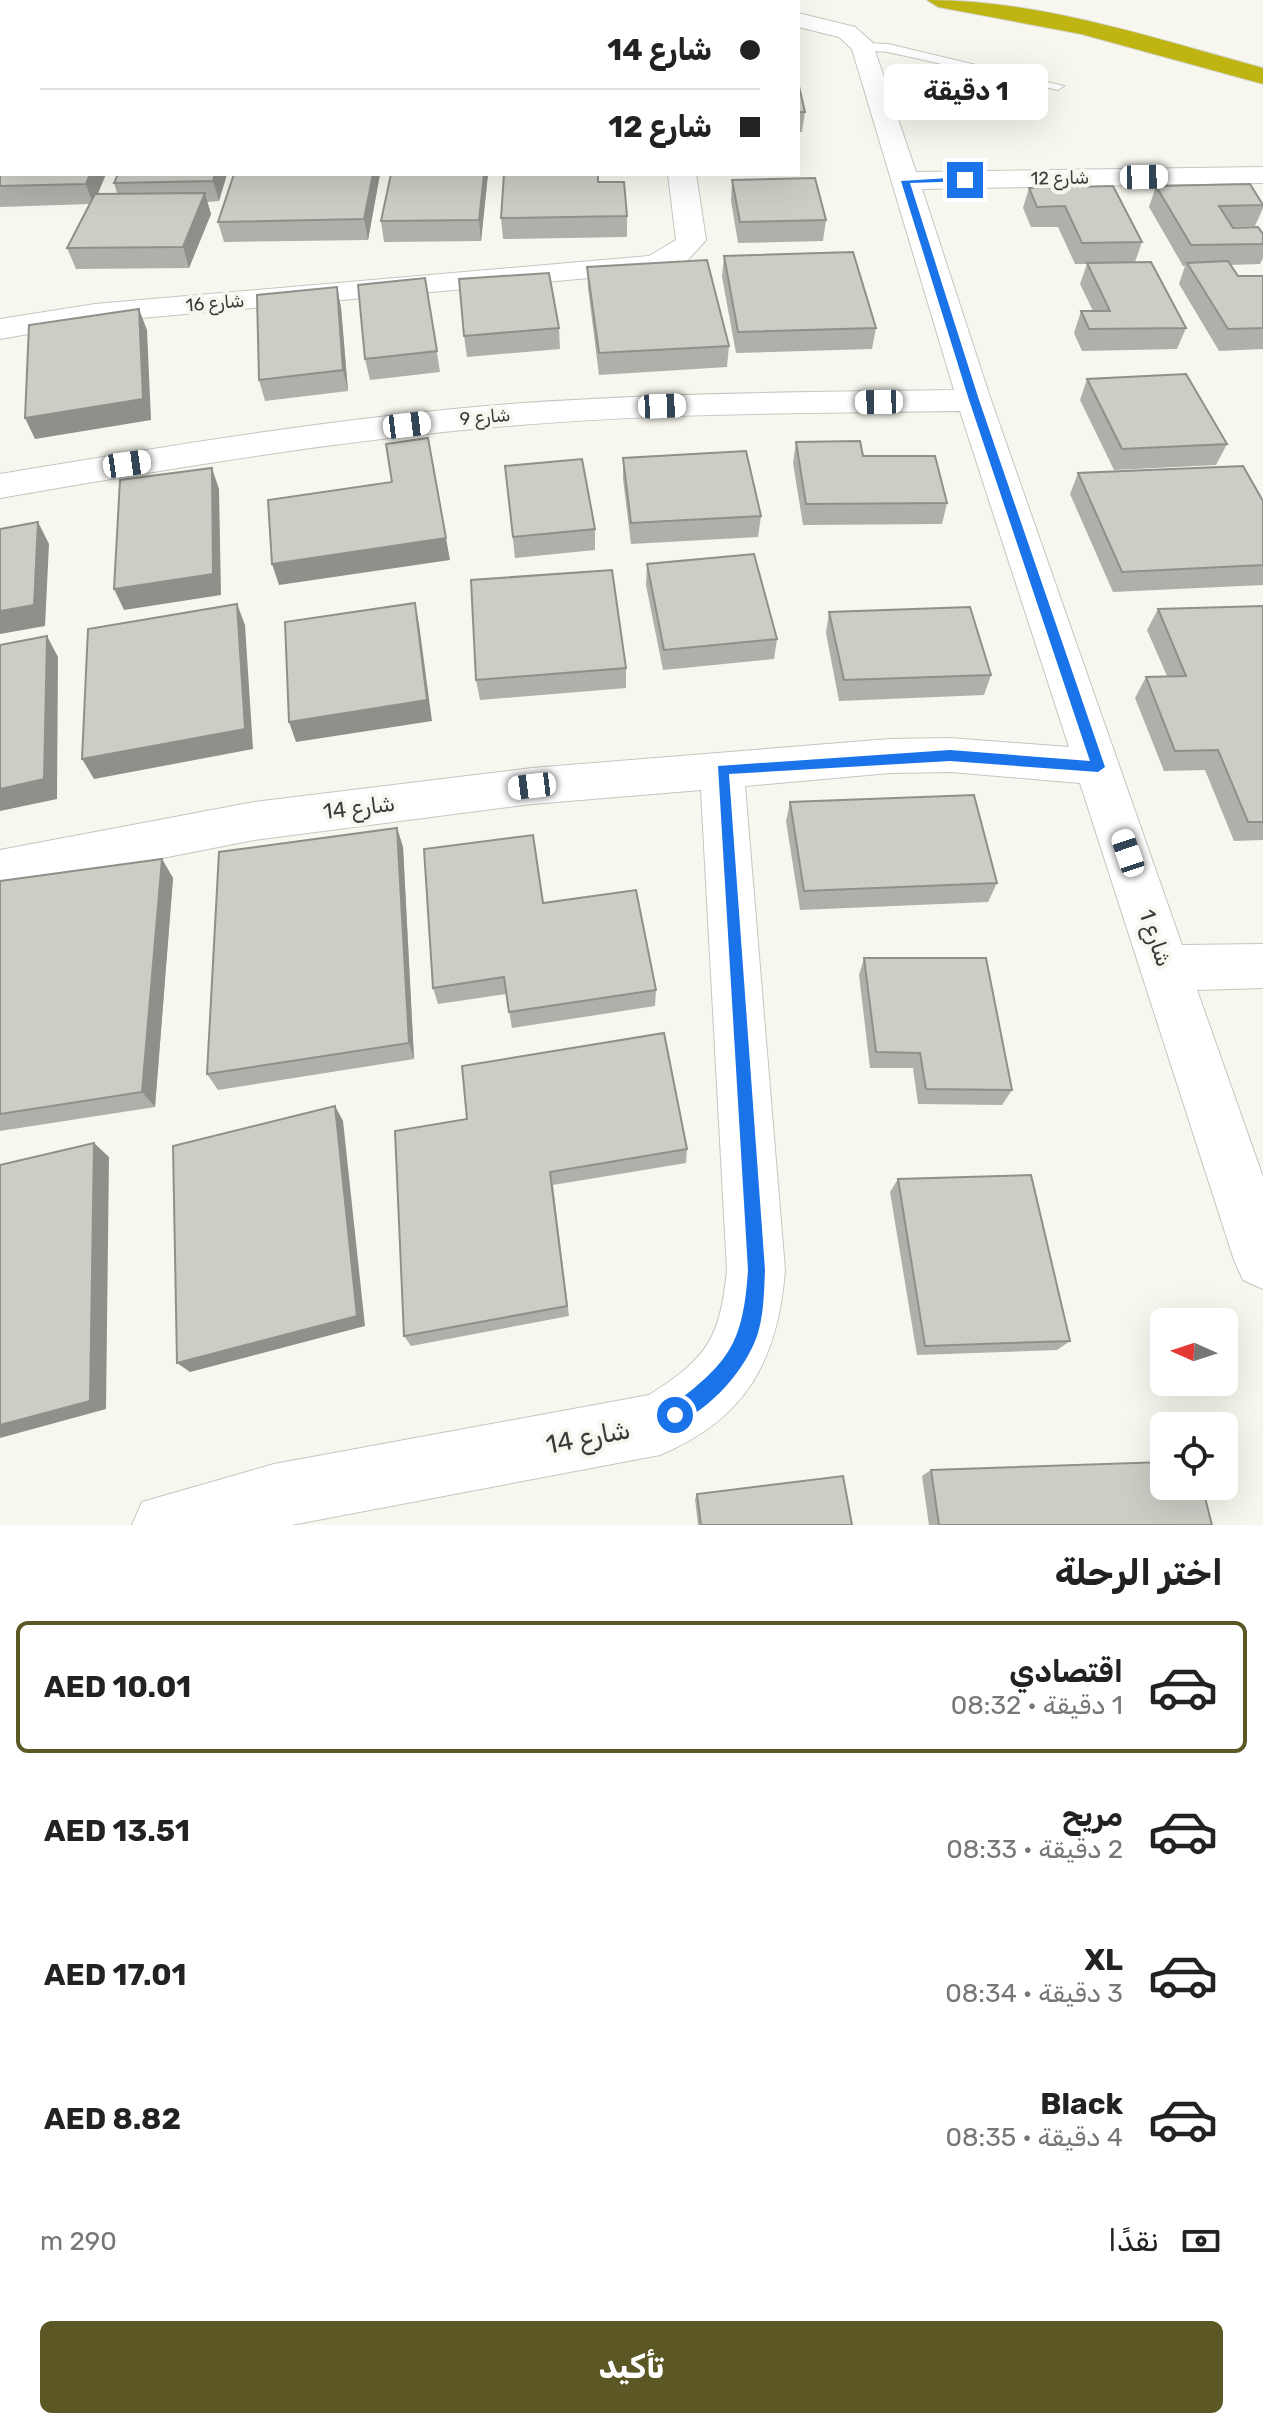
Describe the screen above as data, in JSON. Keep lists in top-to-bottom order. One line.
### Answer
{"streets":{"street":["شارع 12","شارع 16","شارع 9","شارع 14","شارع 1"]},"crossings":[["شارع 12","شارع 1"],["شارع 9","شارع 1"],["شارع 14","شارع 1"]],"north":"left","page":{"banner":["شارع 14","شارع 12"],"bubble":"1 دقيقة","heading":"اختر الرحلة","list":[{"name":"اقتصادي","note":"1 دقيقة · 08:32","value":"AED 10.01"},{"name":"مريح","note":"2 دقيقة · 08:33","value":"AED 13.51"},{"name":"XL","note":"3 دقيقة · 08:34","value":"AED 17.01"},{"name":"Black","note":"4 دقيقة · 08:35","value":"AED 8.82"}],"pay":["نقدًا","290 m"],"buttons":"تأكيد"}}
